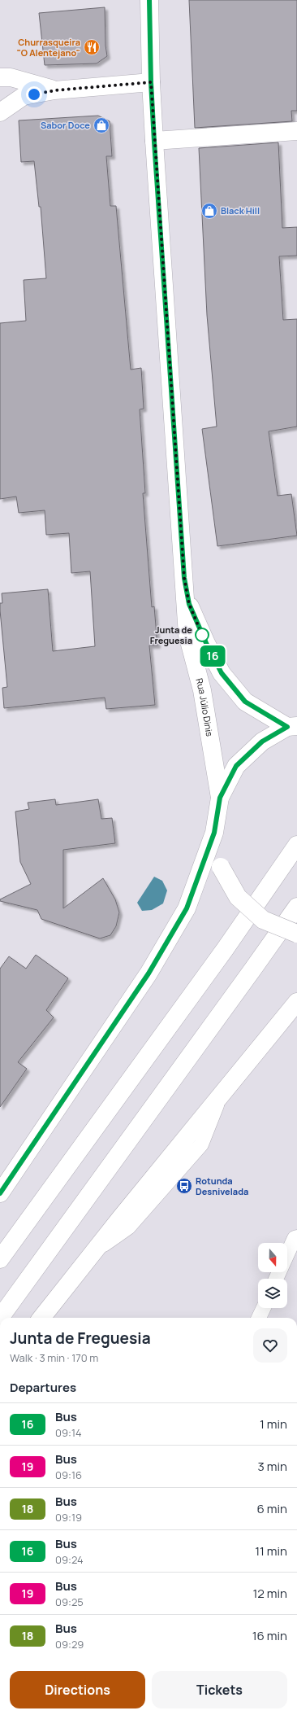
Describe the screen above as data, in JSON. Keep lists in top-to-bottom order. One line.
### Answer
{"streets":{"street":["Rua Júlio Dinis"]},"places":{"restaurant":["Churrasqueira \"O Alentejano\""],"shop":["Sabor Doce","Black Hill"],"other":["Junta de Freguesia"],"bus stop":["Rotunda Desnivelada"]},"lines":["bus line 16"],"north":"bottom","page":{"on_map":"16","heading":[["Junta de Freguesia","Walk · 3 min · 170 m"],"Departures"],"list":[{"mark":"16","name":"Bus","note":"09:14","value":"1 min"},{"mark":"19","name":"Bus","note":"09:16","value":"3 min"},{"mark":"18","name":"Bus","note":"09:19","value":"6 min"},{"mark":"16","name":"Bus","note":"09:24","value":"11 min"},{"mark":"19","name":"Bus","note":"09:25","value":"12 min"},{"mark":"18","name":"Bus","note":"09:29","value":"16 min"}],"buttons":["Directions","Tickets"]}}
